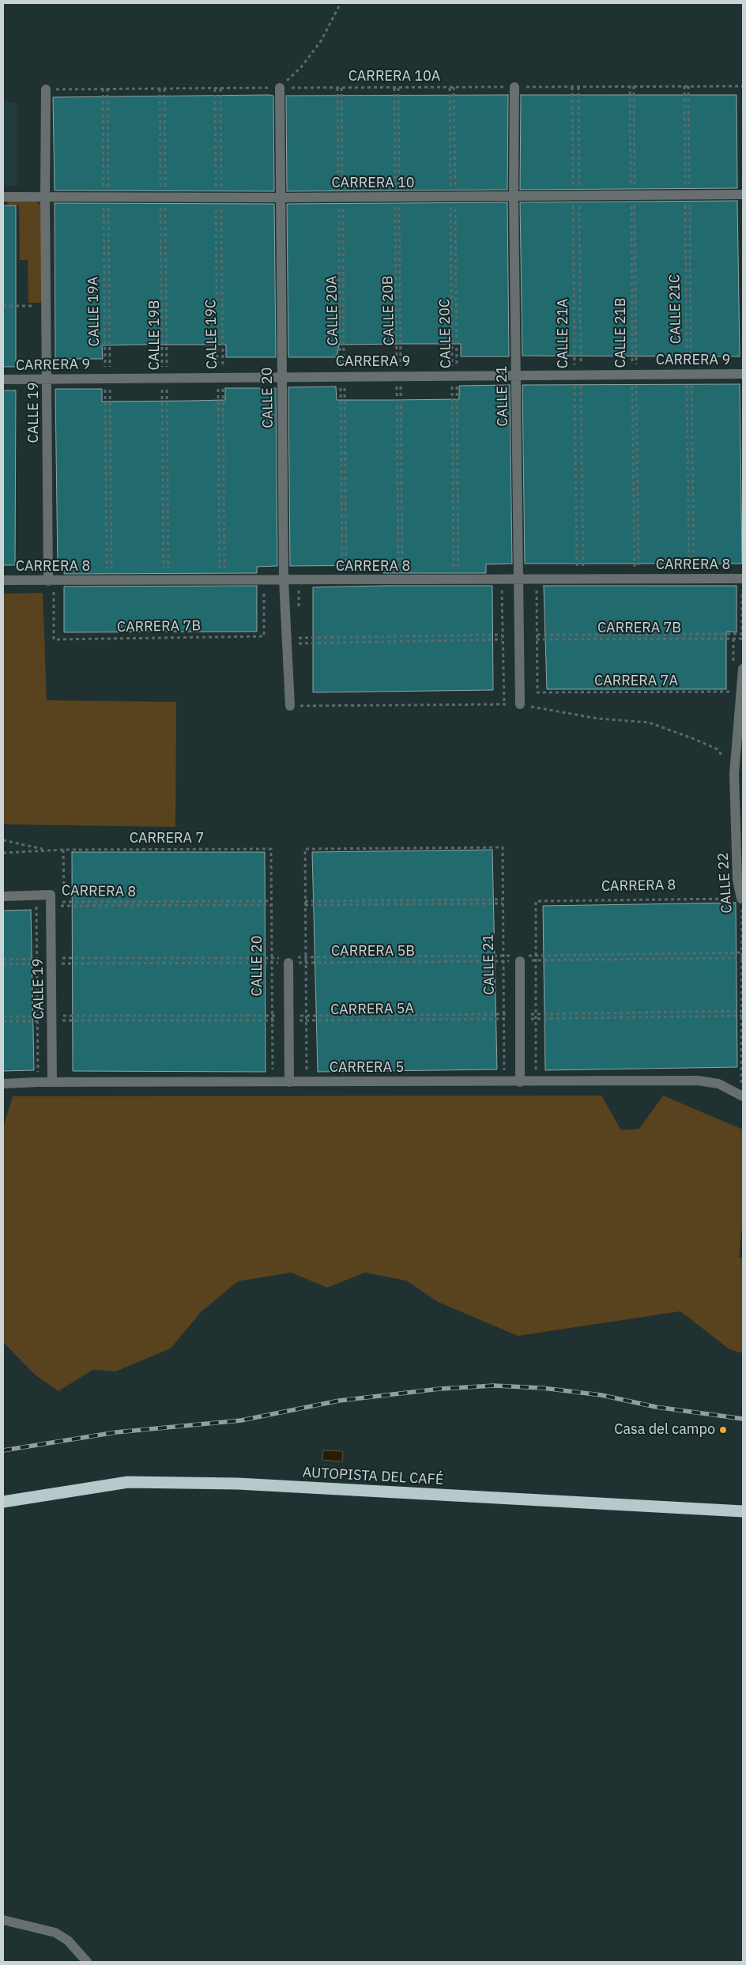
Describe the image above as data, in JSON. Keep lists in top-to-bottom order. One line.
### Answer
{"streets":{"highway":["AUTOPISTA DEL CAFÉ"],"street":["CARRERA 10","CARRERA 9","CALLE 21","CALLE 20","CALLE 19","CARRERA 8","CALLE 22","CARRERA 5"],"path":["CARRERA 10A","CALLE 21C","CALLE 20A","CALLE 20B","CALLE 19A","CALLE 21B","CALLE 20C","CALLE 21A","CALLE 19C","CALLE 19B","CARRERA 7B","CARRERA 7A","CARRERA 7","CARRERA 5B","CARRERA 5A"]},"crossings":[["CARRERA 10A","CALLE 21C"],["CARRERA 10A","CALLE 20A"],["CARRERA 10A","CALLE 20B"],["CARRERA 10A","CALLE 19A"],["CARRERA 10A","CALLE 21B"],["CARRERA 10A","CALLE 20C"],["CARRERA 10A","CALLE 21A"],["CARRERA 10A","CALLE 19C"],["CARRERA 10A","CALLE 19B"],["CARRERA 10A","CALLE 21"],["CARRERA 10A","CALLE 20"],["CARRERA 10A","CALLE 19"],["CARRERA 10","CALLE 21C"],["CARRERA 10","CALLE 20A"],["CARRERA 10","CALLE 20B"],["CARRERA 10","CALLE 19A"],["CARRERA 10","CALLE 21B"],["CARRERA 10","CALLE 20C"],["CARRERA 10","CALLE 21A"],["CARRERA 10","CALLE 19C"],["CARRERA 10","CALLE 19B"],["CARRERA 10","CALLE 21"],["CARRERA 10","CALLE 20"],["CARRERA 10","CALLE 19"],["CALLE 21C","CARRERA 9"],["CALLE 21C","CARRERA 8"],["CALLE 20A","CARRERA 9"],["CALLE 20A","CARRERA 8"],["CALLE 20B","CARRERA 9"],["CALLE 20B","CARRERA 8"],["CALLE 19A","CARRERA 9"],["CALLE 19A","CARRERA 8"],["CALLE 21B","CARRERA 9"],["CALLE 21B","CARRERA 8"],["CALLE 20C","CARRERA 9"],["CALLE 20C","CARRERA 8"],["CALLE 21A","CARRERA 9"],["CALLE 21A","CARRERA 8"],["CALLE 19C","CARRERA 9"],["CALLE 19C","CARRERA 8"],["CALLE 19B","CARRERA 9"],["CALLE 19B","CARRERA 8"],["CARRERA 9","CALLE 21"],["CARRERA 9","CALLE 20"],["CARRERA 9","CALLE 19"],["CALLE 21","CARRERA 8"],["CALLE 21","CARRERA 5B"],["CALLE 21","CARRERA 5A"],["CALLE 21","CARRERA 5"],["CALLE 20","CARRERA 8"],["CALLE 20","CARRERA 7"],["CALLE 20","CARRERA 5B"],["CALLE 20","CARRERA 5A"],["CALLE 20","CARRERA 5"],["CALLE 19","CARRERA 8"],["CALLE 19","CARRERA 7B"],["CALLE 19","CARRERA 5B"],["CALLE 19","CARRERA 5A"],["CALLE 19","CARRERA 5"],["CARRERA 8","CARRERA 7B"],["CARRERA 8","CALLE 22"],["CARRERA 8","CARRERA 5B"],["CARRERA 7B","CARRERA 7A"],["CALLE 22","CARRERA 5B"],["CALLE 22","CARRERA 5A"],["CALLE 22","CARRERA 5"]],"places":["Casa del campo"]}
